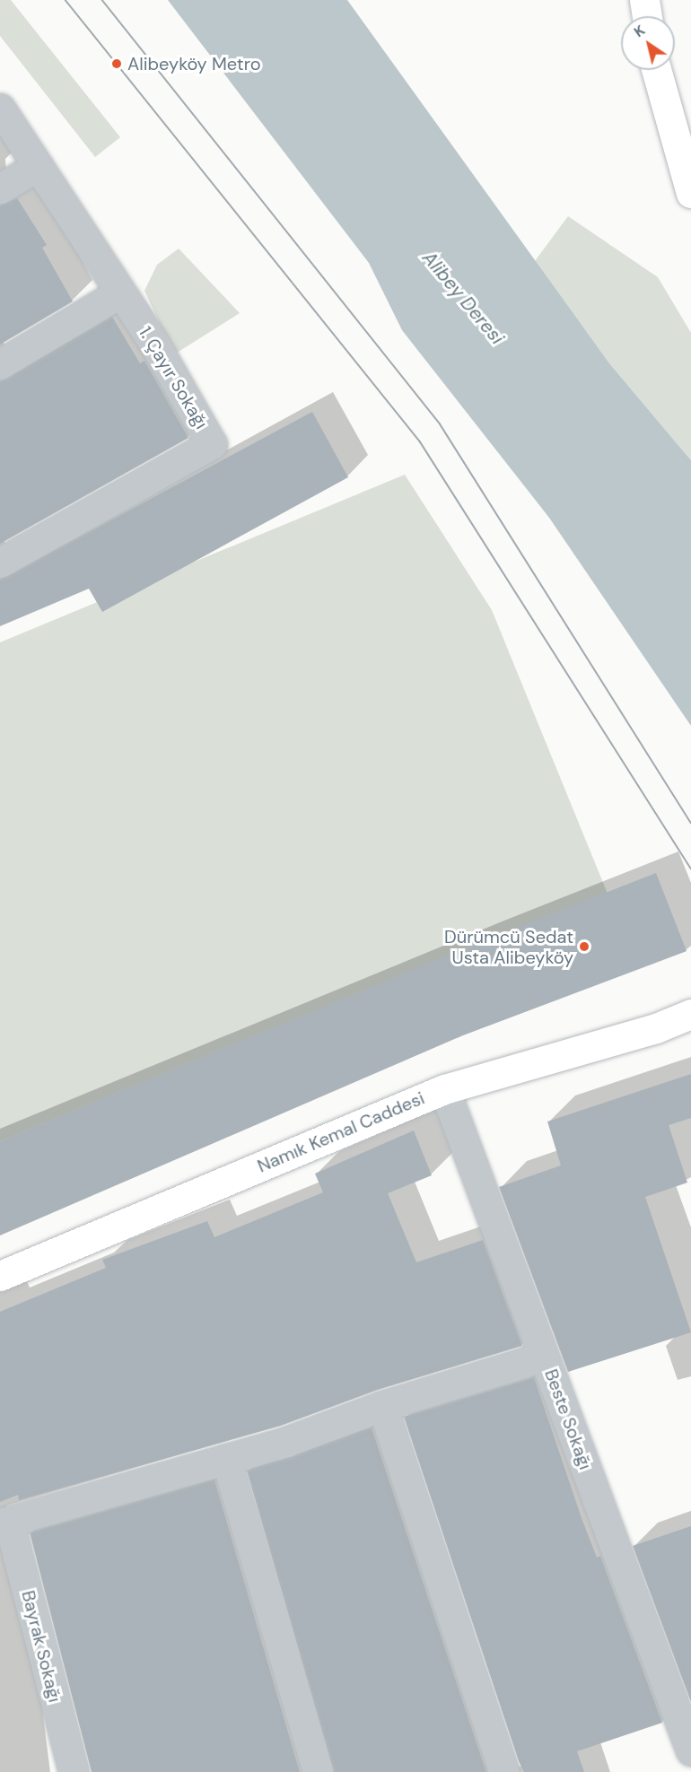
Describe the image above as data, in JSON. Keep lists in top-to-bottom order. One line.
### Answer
{"streets":{"main road":["Namık Kemal Caddesi"],"street":["1. Çayır Sokağı","Beste Sokağı","Bayrak Sokağı"]},"crossings":[["Namık Kemal Caddesi","Beste Sokağı"]],"water":["Alibey Deresi"],"places":["Alibeyköy Metro","Dürümcü Sedat Usta Alibeyköy"],"north":"top left"}
